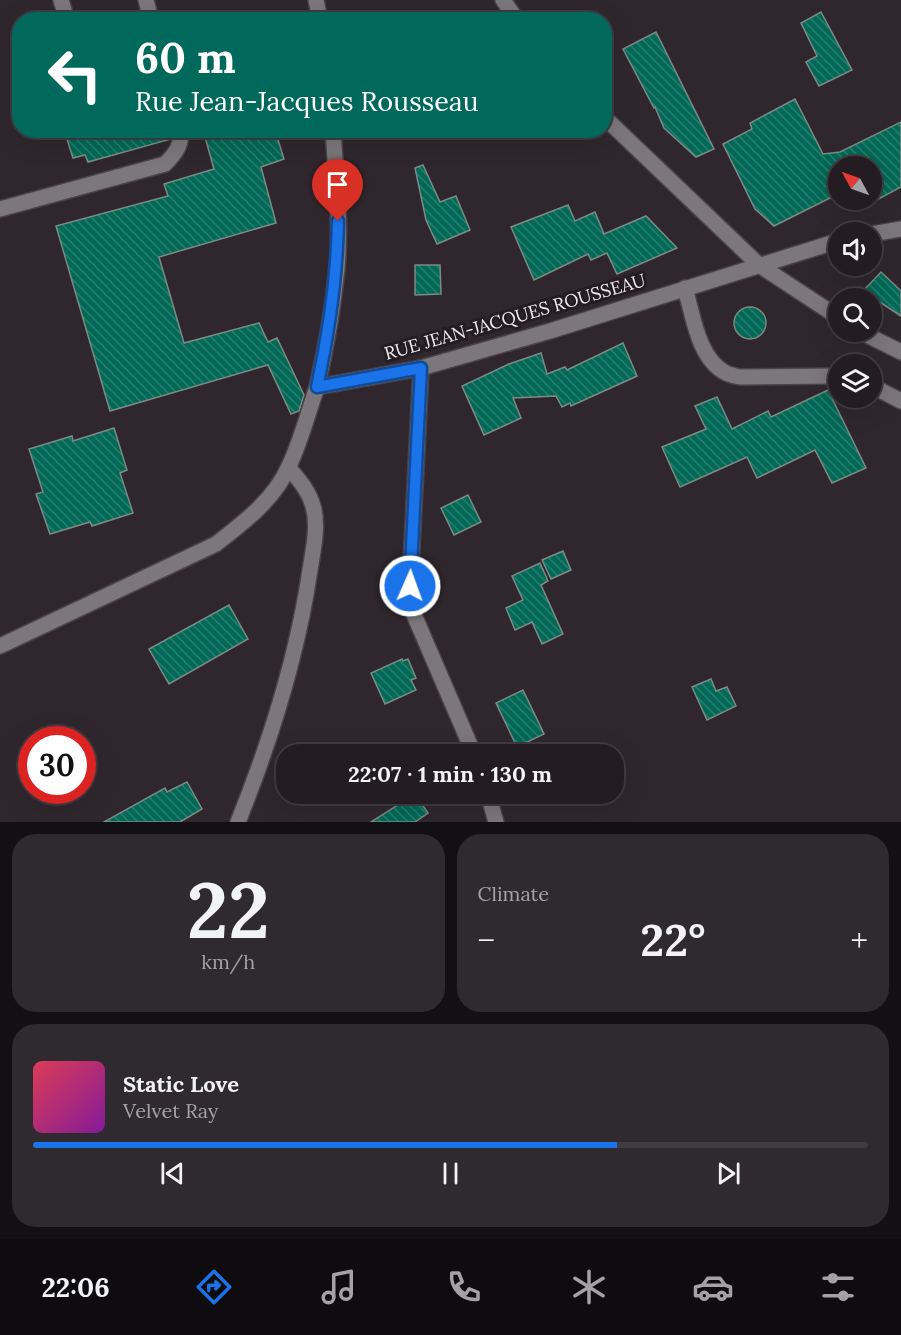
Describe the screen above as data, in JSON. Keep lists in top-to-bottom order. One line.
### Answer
{"streets":{"street":["RUE JEAN-JACQUES ROUSSEAU"]},"north":"top left","page":{"turn":["60 m","Rue Jean-Jacques Rousseau"],"limit":"30","trip":"22:07 · 1 min · 130 m","tile":[["22","km/h"],"Climate"],"heat":["−","22°","+"],"song":["Static Love","Velvet Ray"],"tabs":"22:06"}}
